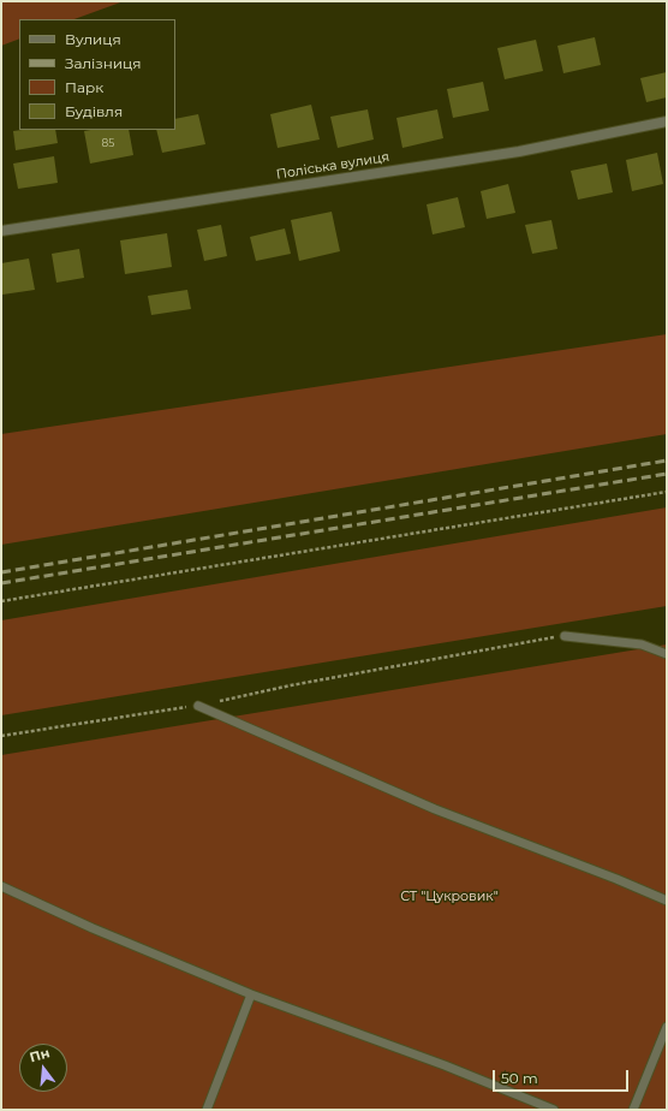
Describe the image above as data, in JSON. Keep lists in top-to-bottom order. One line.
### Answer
{"streets":{"street":["Поліська вулиця"]},"parks":["СТ \"Цукровик\""],"house_numbers":["85"],"legend":["Вулиця","Залізниця","Парк","Будівля"],"scale_bar":"50 m","north":"top"}
